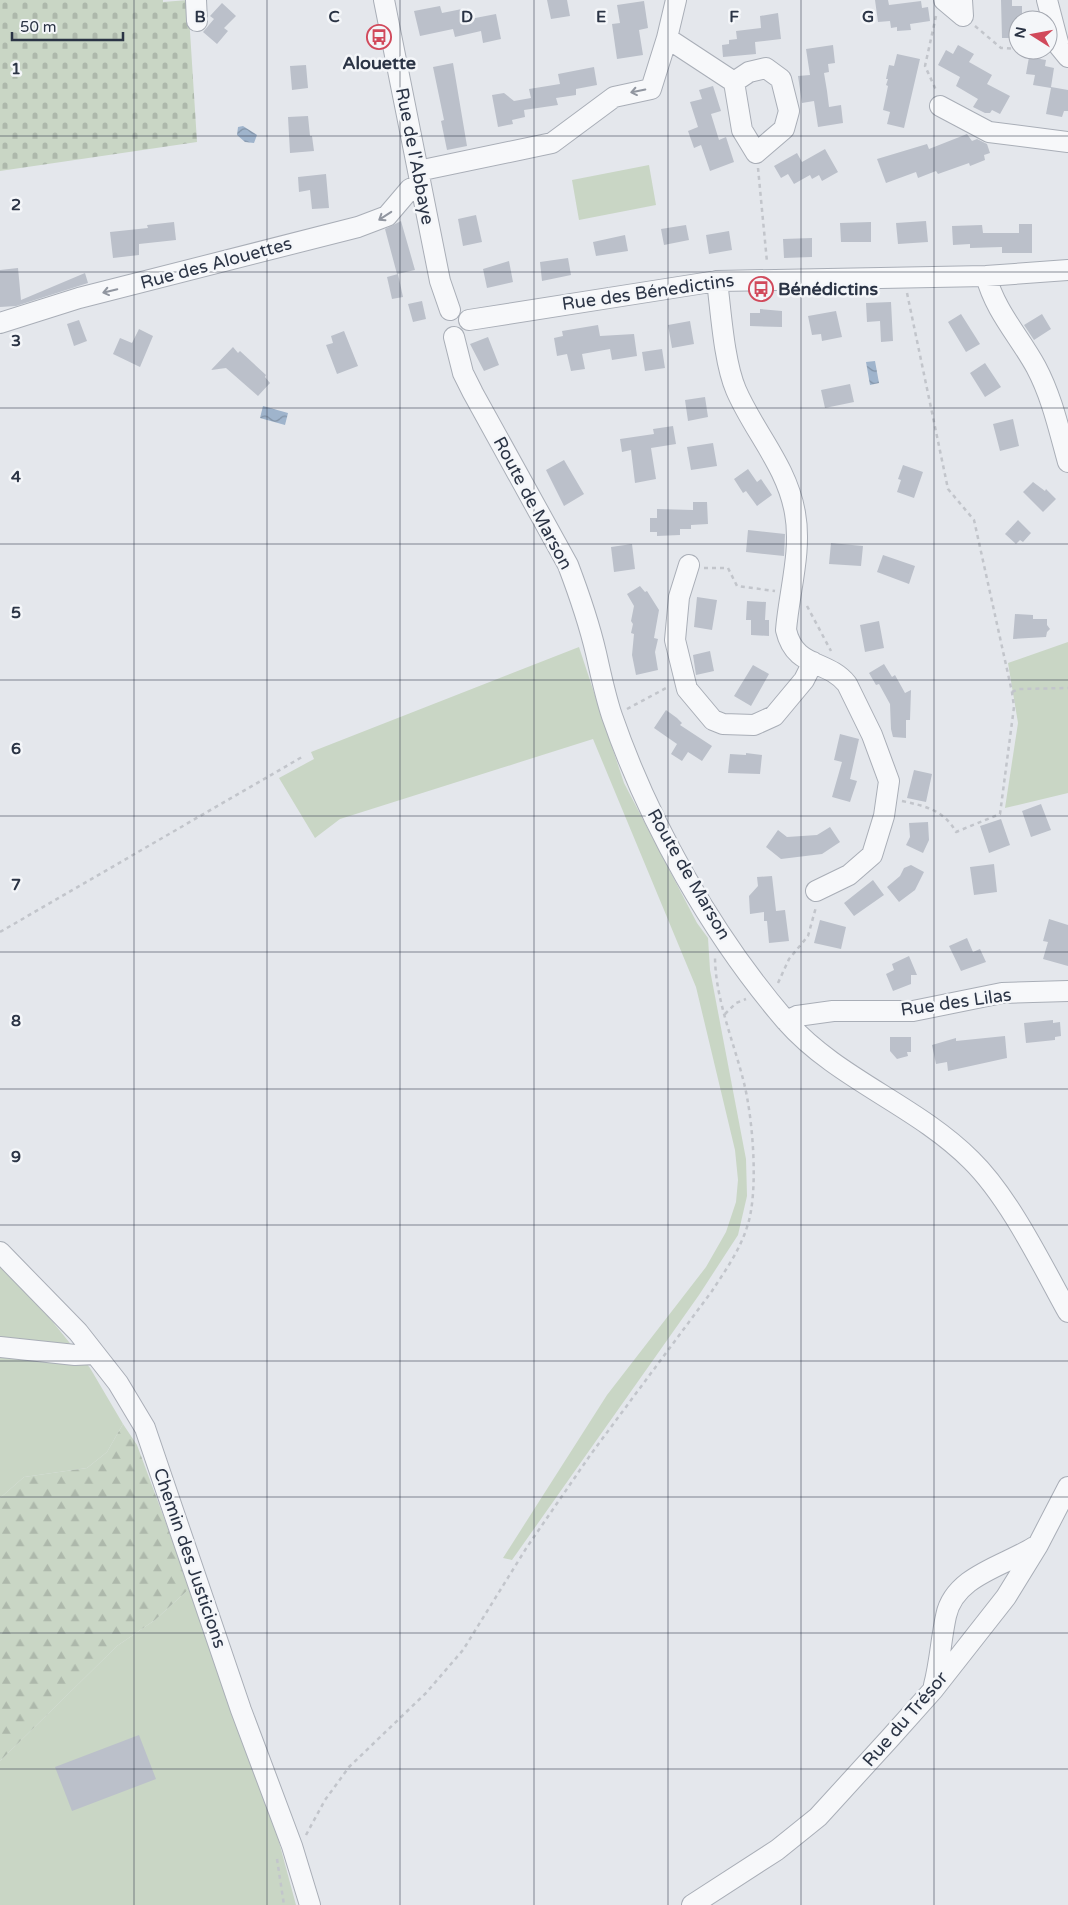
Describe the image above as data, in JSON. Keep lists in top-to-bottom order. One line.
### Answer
{"streets":{"street":["Rue de l'Abbaye","Rue des Alouettes","Rue des Bénedictins","Route de Marson","Rue des Lilas","Chemin des Justicions","Rue du Trésor"]},"crossings":[["Rue de l'Abbaye","Rue des Alouettes"],["Rue de l'Abbaye","Rue des Bénedictins"],["Rue de l'Abbaye","Route de Marson"],["Rue des Bénedictins","Route de Marson"],["Route de Marson","Rue des Lilas"]],"one_way":["Rue des Alouettes"],"places":{"bus stop":["Alouette","Bénédictins"]},"scale_bar":"50 m","north":"left","grid":{"columns":["B","C","D","E","F","G"],"rows":["1","2","3","4","5","6","7","8","9"]}}
